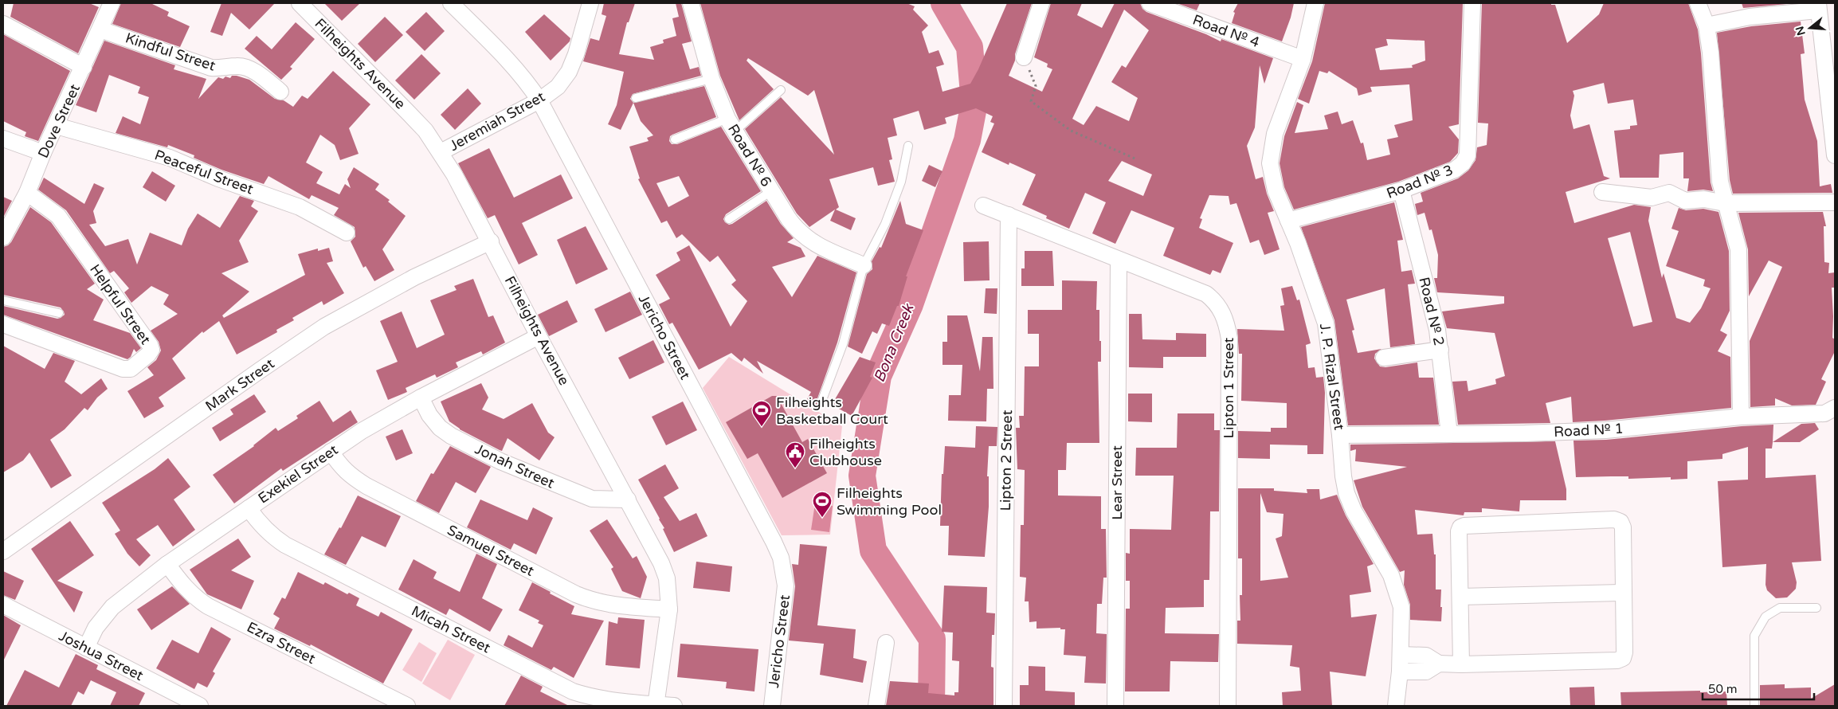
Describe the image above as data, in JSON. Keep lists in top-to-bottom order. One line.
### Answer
{"streets":{"street":["Road № 4","Kindful Street","Filheights Avenue","Dove Street","Jeremiah Street","Road № 6","Peaceful Street","Road № 3","Helpful Street","Road № 2","Jericho Street","J. P. Rizal Street","Mark Street","Lipton 1 Street","Road № 1","Lipton 2 Street","Jonah Street","Exekiel Street","Lear Street","Samuel Street","Micah Street","Ezra Street","Joshua Street"]},"crossings":[["Road № 4","J. P. Rizal Street"],["Kindful Street","Dove Street"],["Filheights Avenue","Jeremiah Street"],["Filheights Avenue","Mark Street"],["Filheights Avenue","Jonah Street"],["Filheights Avenue","Exekiel Street"],["Filheights Avenue","Samuel Street"],["Filheights Avenue","Micah Street"],["Dove Street","Peaceful Street"],["Dove Street","Helpful Street"],["Jeremiah Street","Jericho Street"],["Road № 3","Road № 2"],["Road № 3","J. P. Rizal Street"],["Road № 2","Road № 1"],["J. P. Rizal Street","Road № 1"],["Lipton 1 Street","Lipton 2 Street"],["Lipton 1 Street","Lear Street"],["Jonah Street","Exekiel Street"],["Exekiel Street","Samuel Street"],["Exekiel Street","Micah Street"],["Exekiel Street","Ezra Street"],["Exekiel Street","Joshua Street"]],"water":["Bona Creek"],"places":{"sports":["Filheights Basketball Court","Filheights Swimming Pool"],"public building":["Filheights Clubhouse"]},"scale_bar":"50 m","north":"left"}
